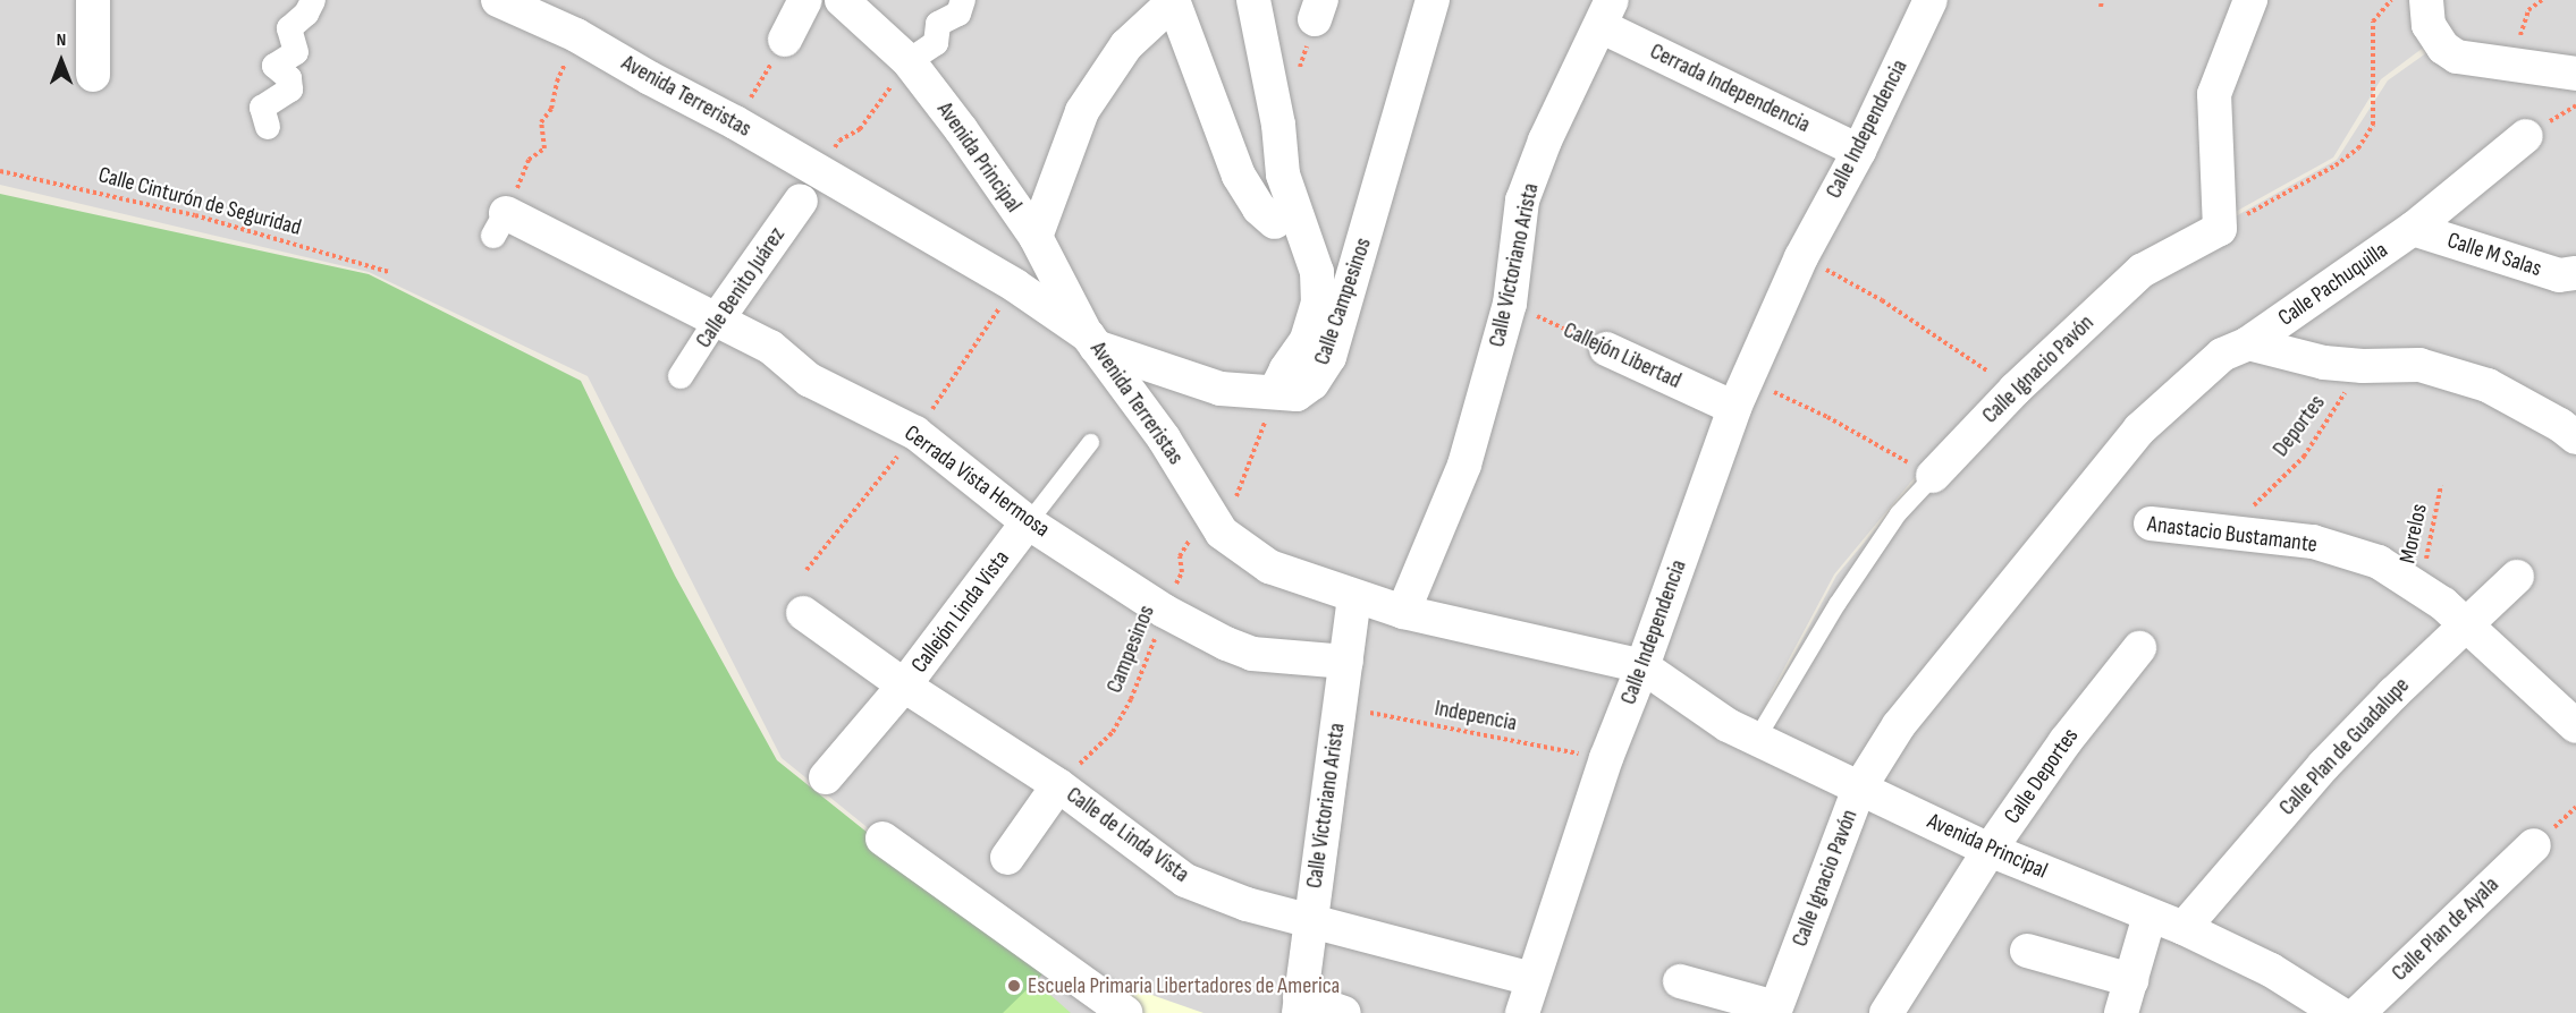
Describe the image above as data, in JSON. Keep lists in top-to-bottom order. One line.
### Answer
{"streets":{"street":["Cerrada Independencia","Avenida Terreristas","Calle Independencia","Avenida Principal","Calle M Salas","Calle Victoriano Arista","Calle Pachuquilla","Calle Benito Juárez","Calle Campesinos","Callejón Libertad","Calle Ignacio Pavón","Cerrada Vista Hermosa","Anastacio Bustamante","Callejón Linda Vista","Calle Plan de Guadalupe","Calle Deportes","Calle de Linda Vista","Calle Plan de Ayala"],"path":["Calle Cinturón de Seguridad","Deportes","Morelos","Campesinos","Indepencia"]},"crossings":[["Cerrada Independencia","Calle Independencia"],["Cerrada Independencia","Calle Victoriano Arista"],["Avenida Terreristas","Calle Independencia"],["Avenida Terreristas","Avenida Principal"],["Avenida Terreristas","Calle Victoriano Arista"],["Avenida Terreristas","Calle Campesinos"],["Avenida Terreristas","Campesinos"],["Calle Independencia","Avenida Principal"],["Calle Independencia","Callejón Libertad"],["Calle Independencia","Indepencia"],["Calle Independencia","Calle de Linda Vista"],["Avenida Principal","Calle Campesinos"],["Avenida Principal","Calle Ignacio Pavón"],["Avenida Principal","Calle Plan de Guadalupe"],["Avenida Principal","Calle Deportes"],["Calle M Salas","Calle Pachuquilla"],["Calle Victoriano Arista","Callejón Libertad"],["Calle Victoriano Arista","Cerrada Vista Hermosa"],["Calle Victoriano Arista","Indepencia"],["Calle Victoriano Arista","Calle de Linda Vista"],["Calle Pachuquilla","Calle Ignacio Pavón"],["Calle Benito Juárez","Cerrada Vista Hermosa"],["Deportes","Anastacio Bustamante"],["Cerrada Vista Hermosa","Callejón Linda Vista"],["Cerrada Vista Hermosa","Campesinos"],["Morelos","Anastacio Bustamante"],["Anastacio Bustamante","Calle Plan de Guadalupe"],["Callejón Linda Vista","Calle de Linda Vista"],["Campesinos","Calle de Linda Vista"]],"places":["Escuela Primaria Libertadores de America"],"north":"top"}
